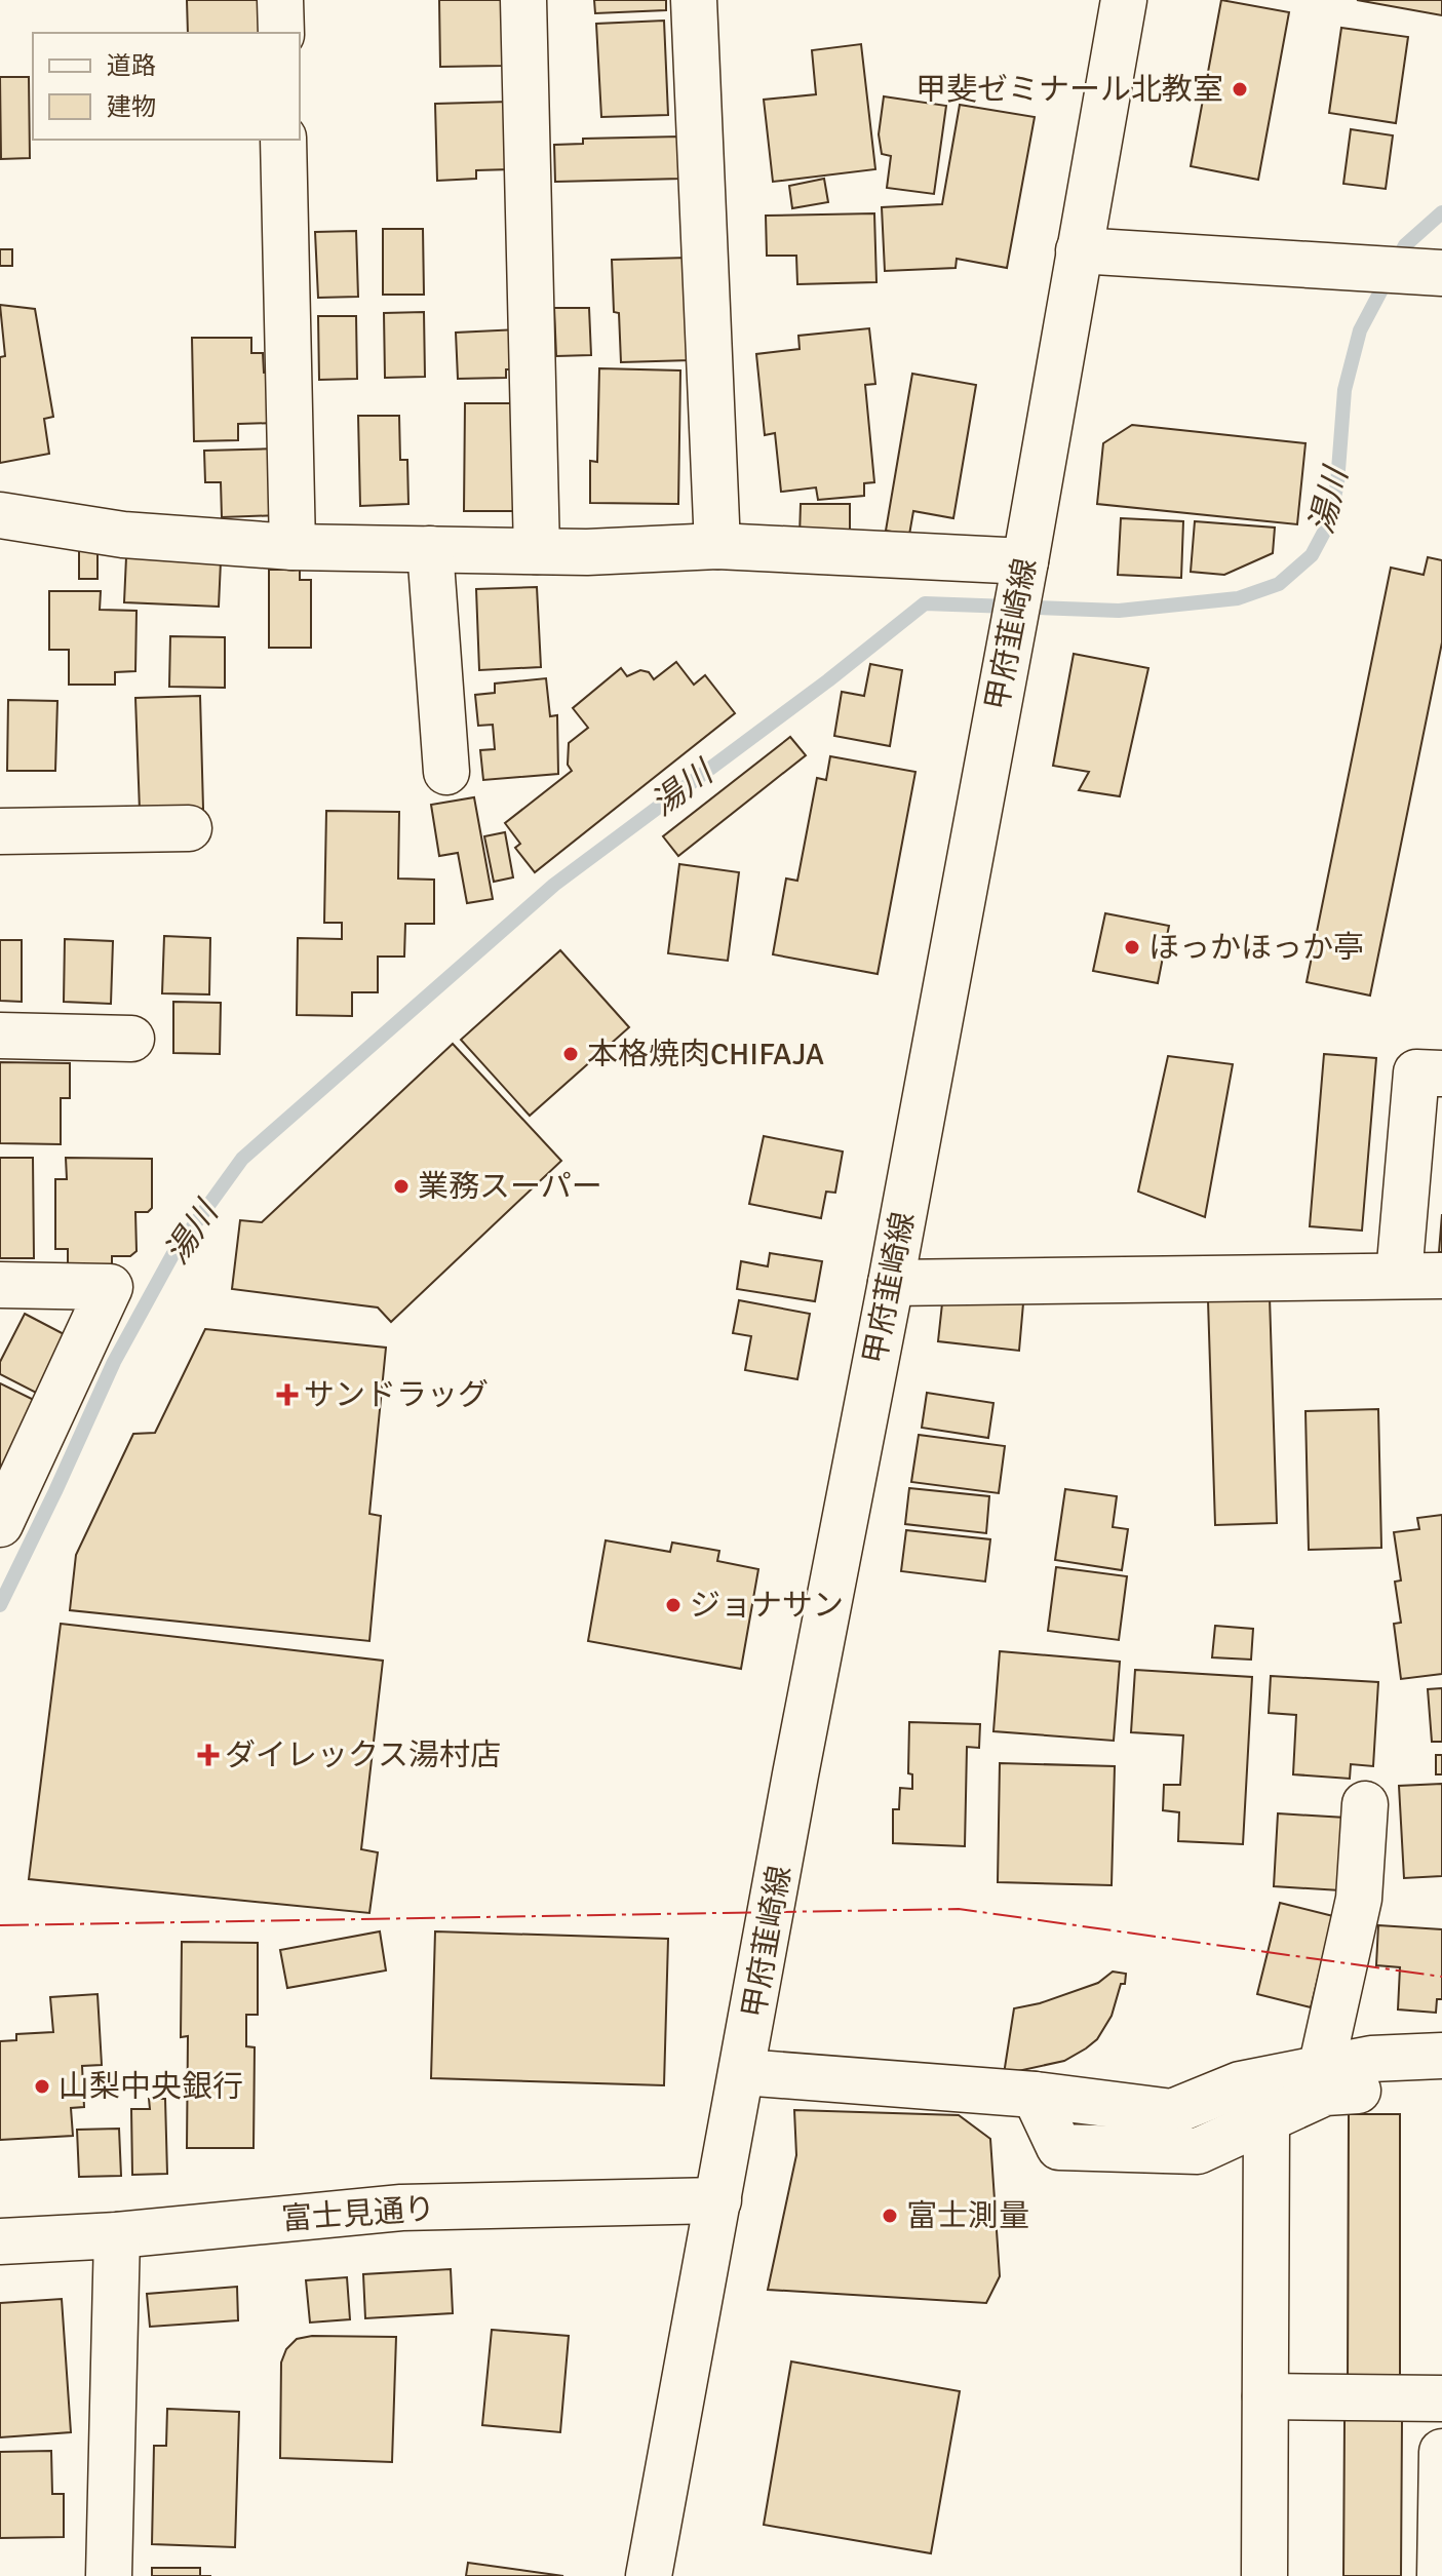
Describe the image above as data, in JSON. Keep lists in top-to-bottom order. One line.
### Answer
{"streets":{"main road":["甲府韮崎線","富士見通り"]},"crossings":[["甲府韮崎線","富士見通り"]],"water":["湯川"],"places":{"other":["甲斐ゼミナール北教室","ほっかほっか亭","本格焼肉CHIFAJA","業務スーパー","ジョナサン","山梨中央銀行","富士測量"],"health":["サンドラッグ","ダイレックス湯村店"]},"legend":["道路","建物"]}
